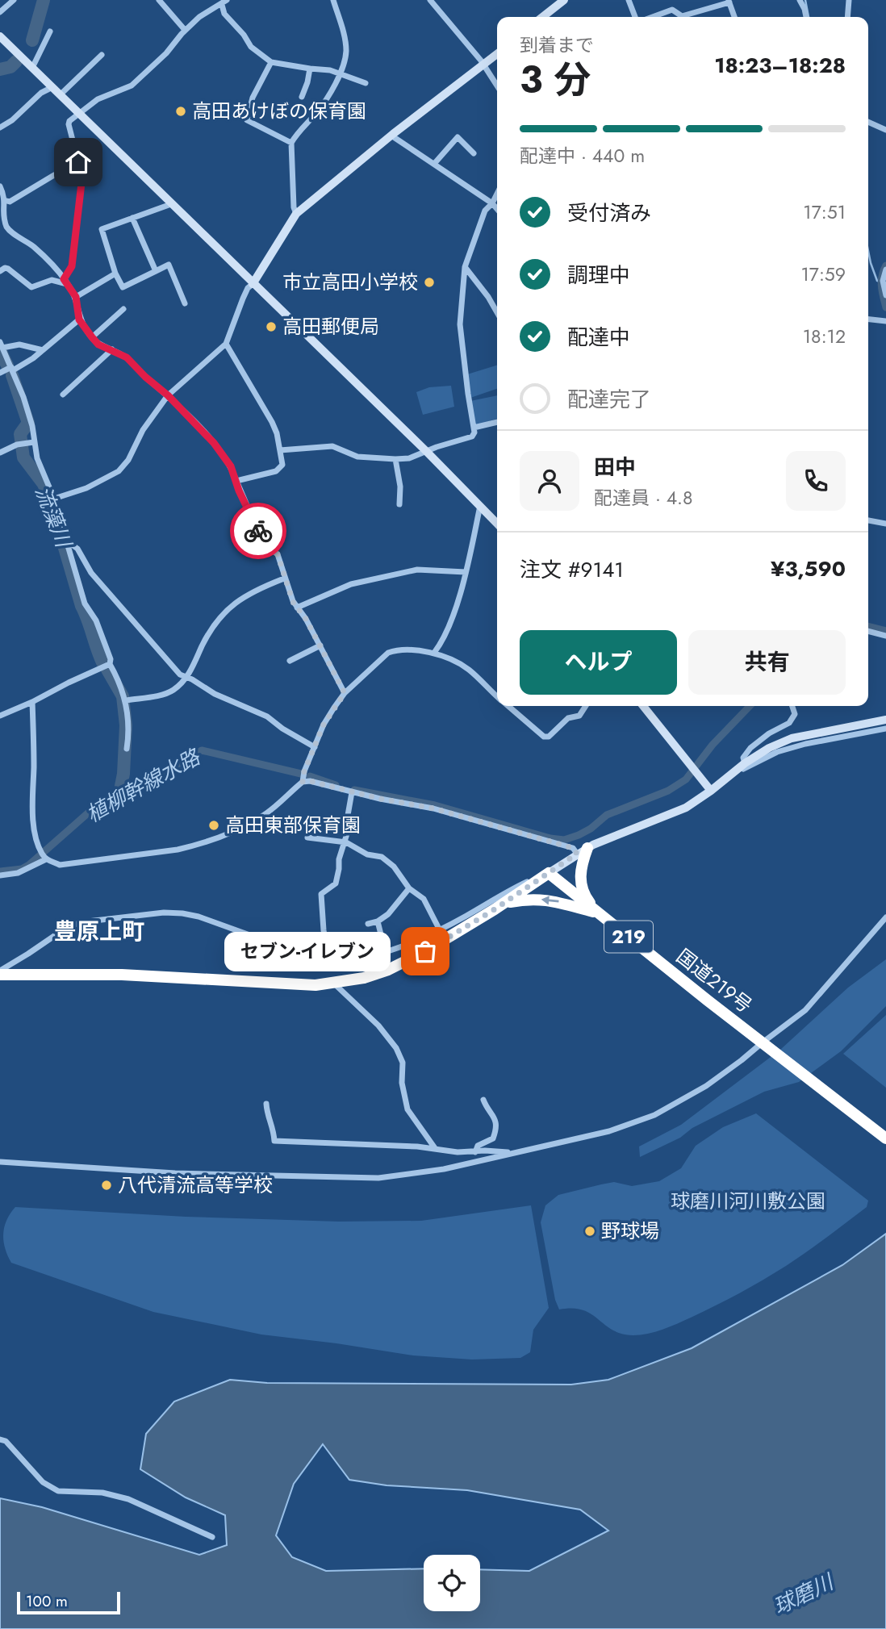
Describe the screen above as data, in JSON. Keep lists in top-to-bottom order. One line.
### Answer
{"streets":{"highway":["219","国道219号"]},"districts":["豊原上町"],"water":["流藻川","植柳幹線水路","球磨川"],"parks":["球磨川河川敷公園"],"places":["高田あけぼの保育園","市立高田小学校","高田郵便局","高田東部保育園","セブン-イレブン","八代清流高等学校","野球場"],"scale_bar":"100 m","page":{"heading":["3 分","到着まで","18:23–18:28"],"panel":["田中","配達員 · 4.8","注文 #9141","¥3,590"],"bar":"配達中 · 440 m","list":[["受付済み","17:51"],["調理中","17:59"],["配達中","18:12"],"配達完了"],"buttons":["ヘルプ","共有"],"bubble":"セブン-イレブン","scale":"100 m"}}
